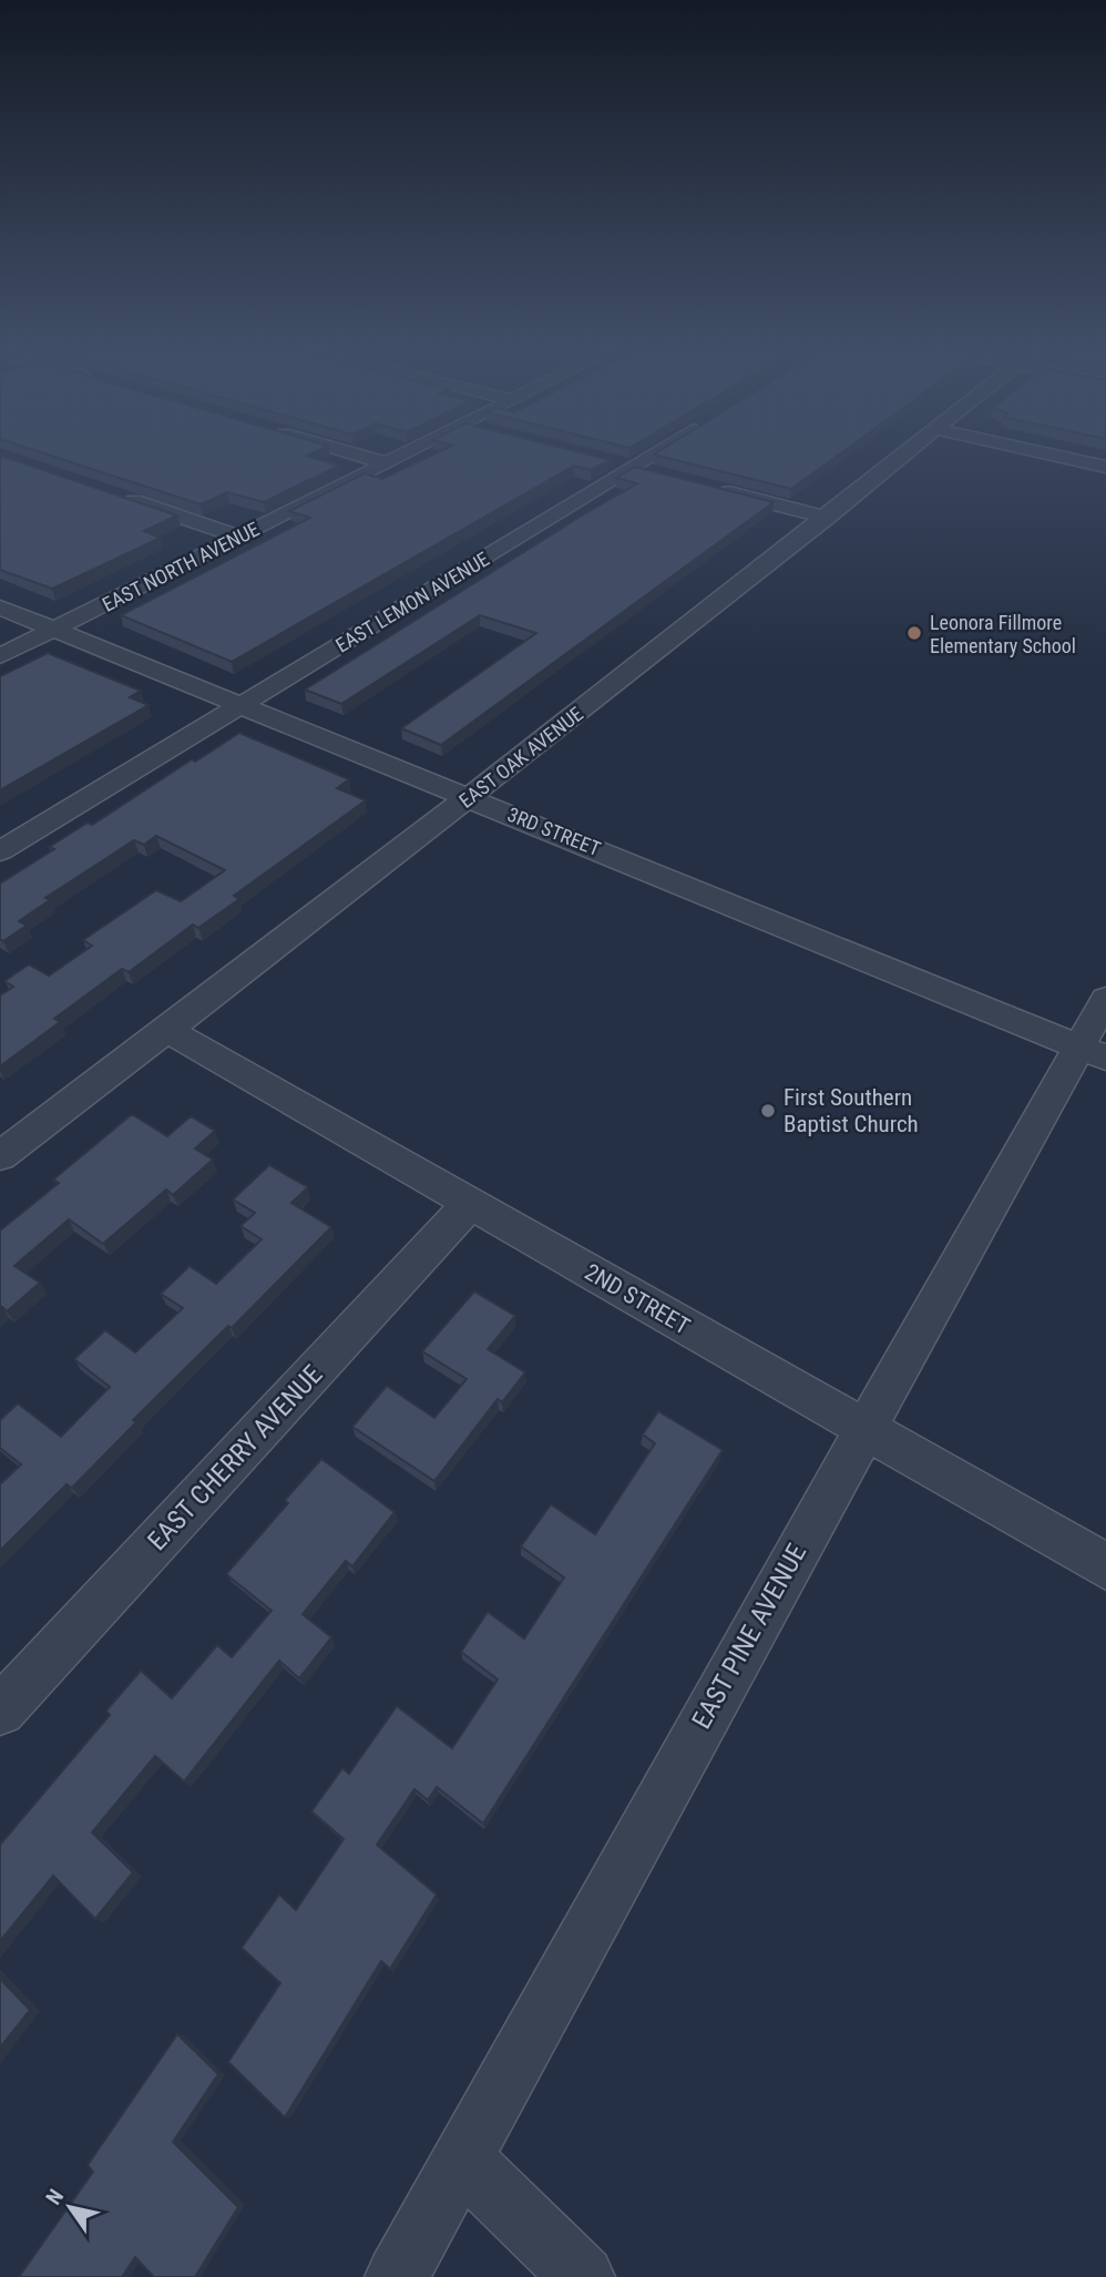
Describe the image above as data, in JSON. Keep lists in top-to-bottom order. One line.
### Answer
{"streets":{"street":["EAST NORTH AVENUE","EAST LEMON AVENUE","EAST OAK AVENUE","3RD STREET","2ND STREET","EAST CHERRY AVENUE","EAST PINE AVENUE"]},"crossings":[["EAST NORTH AVENUE","3RD STREET"],["EAST LEMON AVENUE","3RD STREET"],["EAST OAK AVENUE","3RD STREET"],["EAST OAK AVENUE","2ND STREET"],["3RD STREET","EAST PINE AVENUE"],["2ND STREET","EAST CHERRY AVENUE"],["2ND STREET","EAST PINE AVENUE"]],"places":["Leonora Fillmore Elementary School","First Southern Baptist Church"],"north":"top left"}
